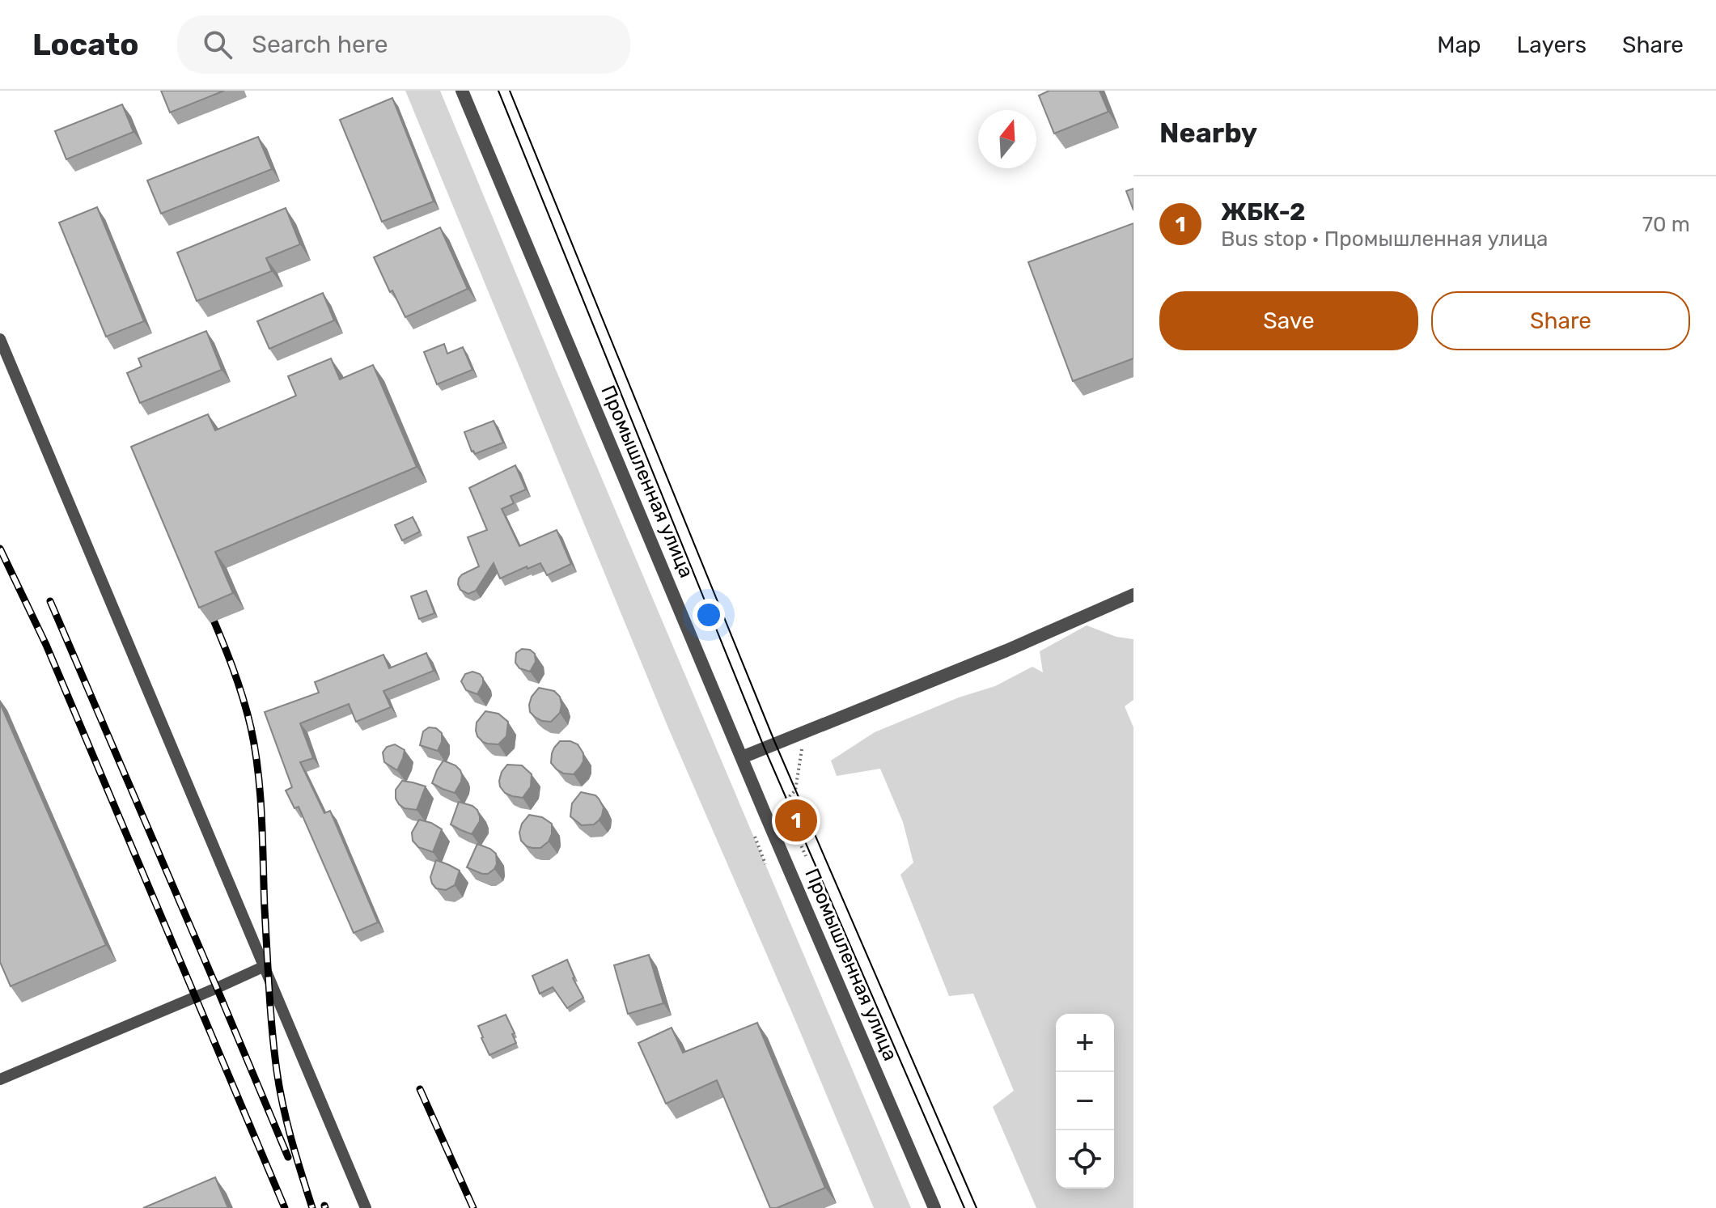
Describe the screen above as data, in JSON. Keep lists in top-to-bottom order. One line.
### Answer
{"streets":{"street":["Промышленная улица"]},"north":"top","page":{"header":"Locato","search":"Search here","nav":["Map","Layers","Share"],"heading":"Nearby","list":[{"mark":"1","name":"ЖБК-2","note":"Bus stop · Промышленная улица","value":"70 m"}],"buttons":["Save","Share"],"pins":"1","map_buttons":["+","−"]}}
